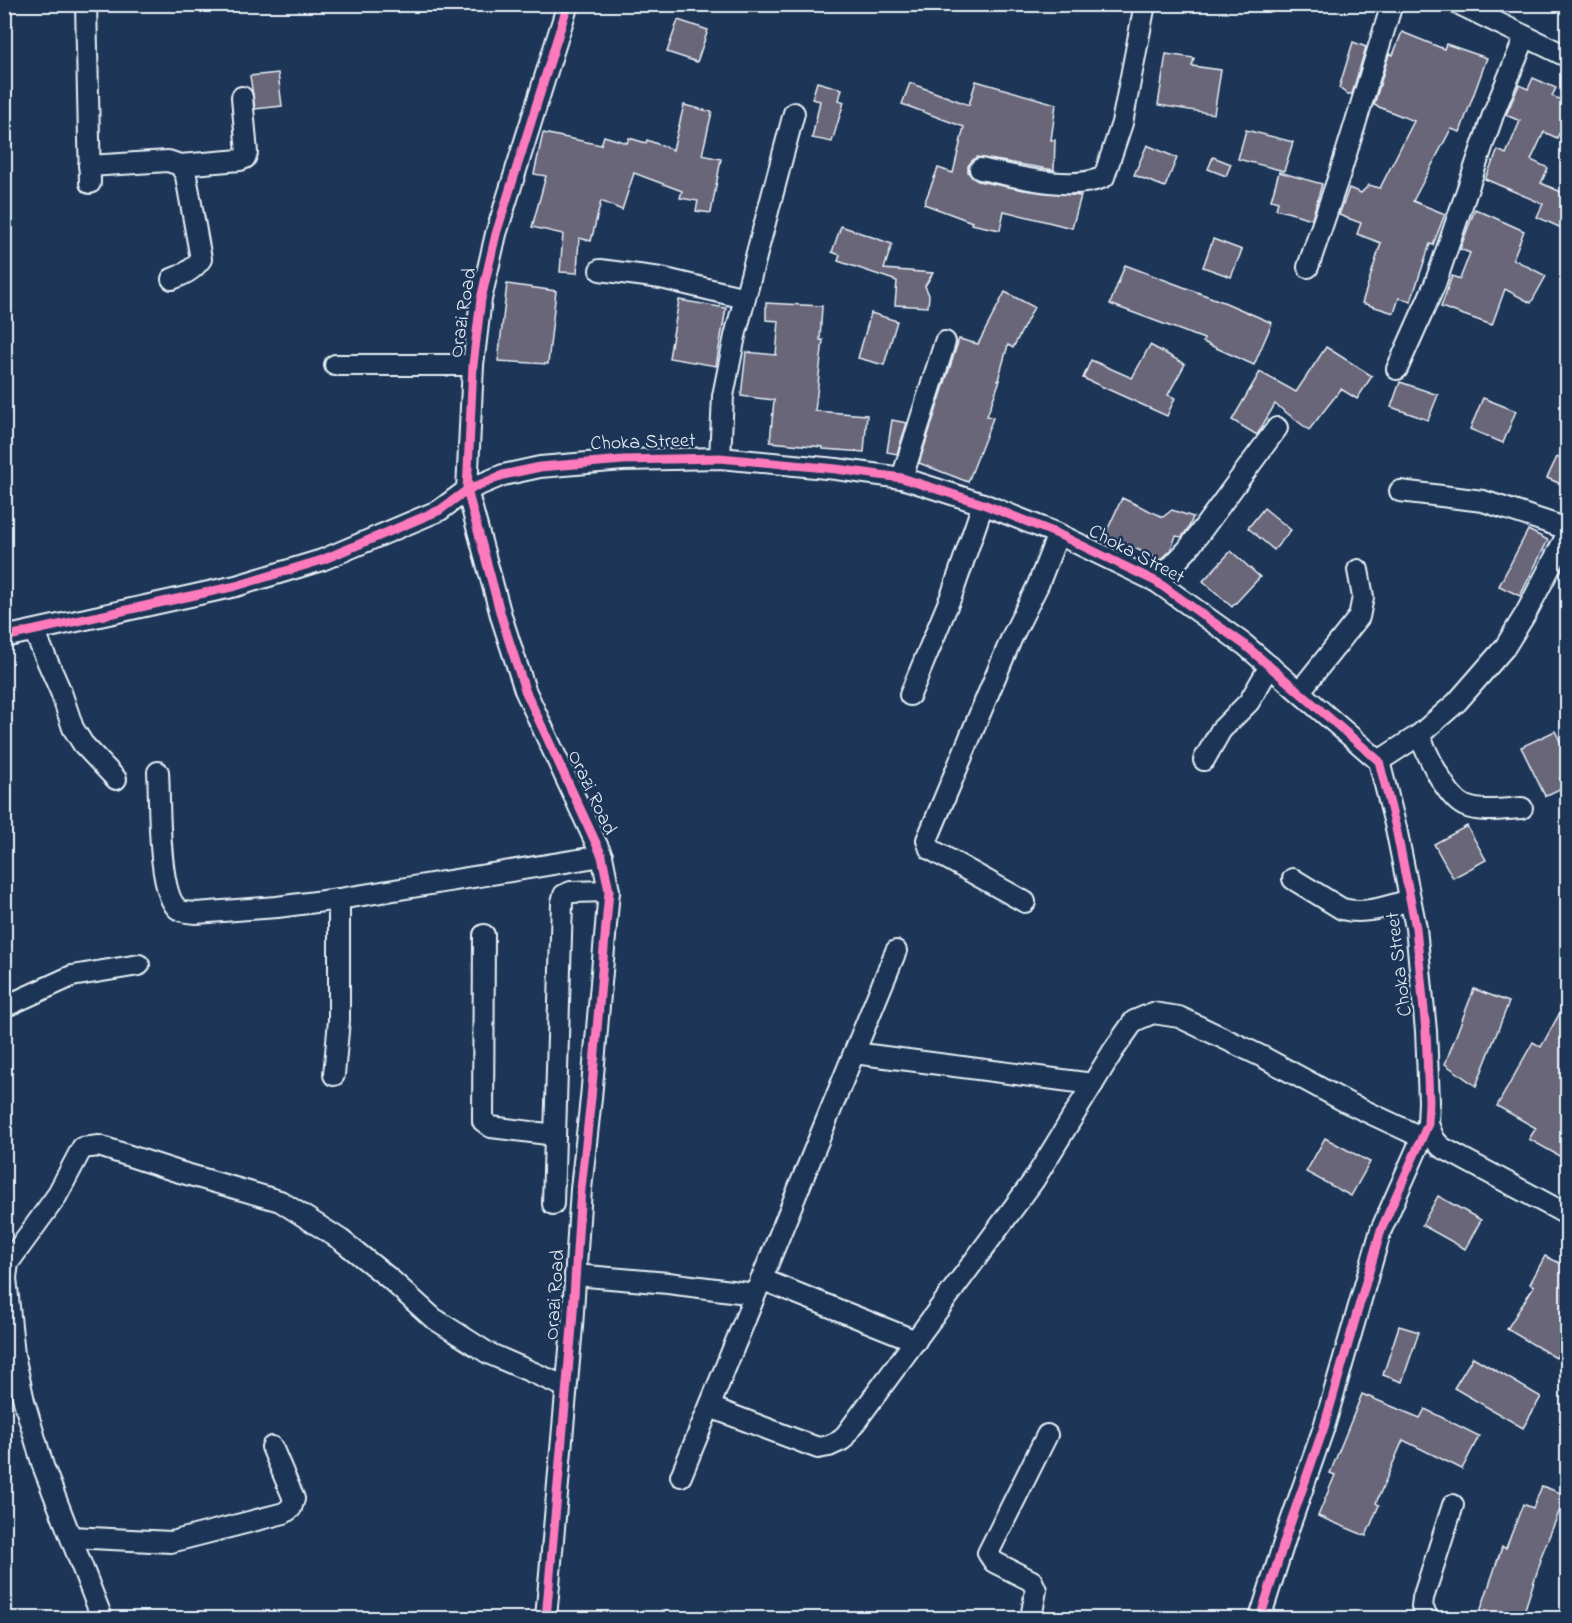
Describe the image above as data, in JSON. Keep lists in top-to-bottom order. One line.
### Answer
{"streets":{"street":["Orazi Road","Choka Street"]},"crossings":[["Orazi Road","Choka Street"]]}
